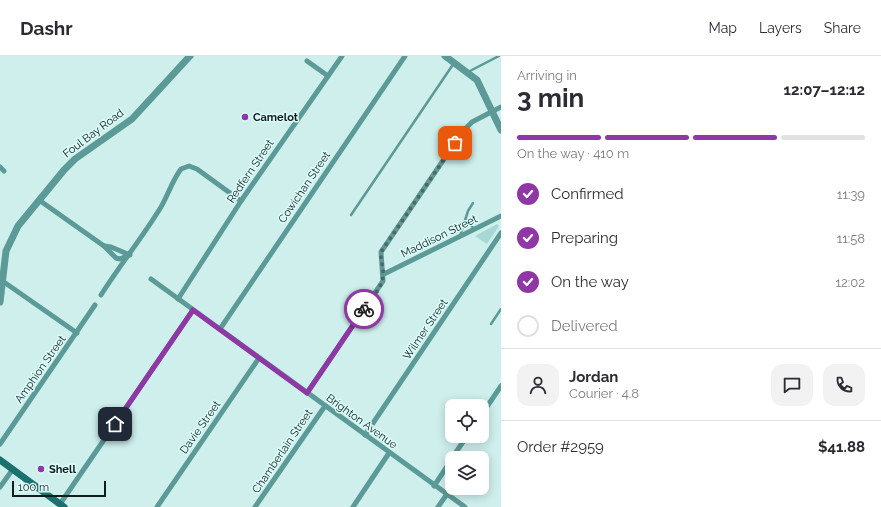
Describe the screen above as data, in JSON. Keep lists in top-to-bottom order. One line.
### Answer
{"streets":{"street":["Foul Bay Road","Redfern Street","Cowichan Street","Maddison Street","Wilmer Street","Amphion Street","Brighton Avenue","Davie Street","Chamberlain Street"]},"crossings":[["Redfern Street","Brighton Avenue"],["Cowichan Street","Brighton Avenue"],["Wilmer Street","Brighton Avenue"],["Brighton Avenue","Davie Street"],["Brighton Avenue","Chamberlain Street"]],"places":["Camelot","Shell"],"scale_bar":"100 m","page":{"header":"Dashr","nav":["Map","Layers","Share"],"heading":["3 min","Arriving in","12:07–12:12"],"panel":["Jordan","Courier · 4.8","Order #2959","$41.88"],"bar":"On the way · 410 m","list":[["Confirmed","11:39"],["Preparing","11:58"],["On the way","12:02"],"Delivered"],"scale":"100 m"}}
